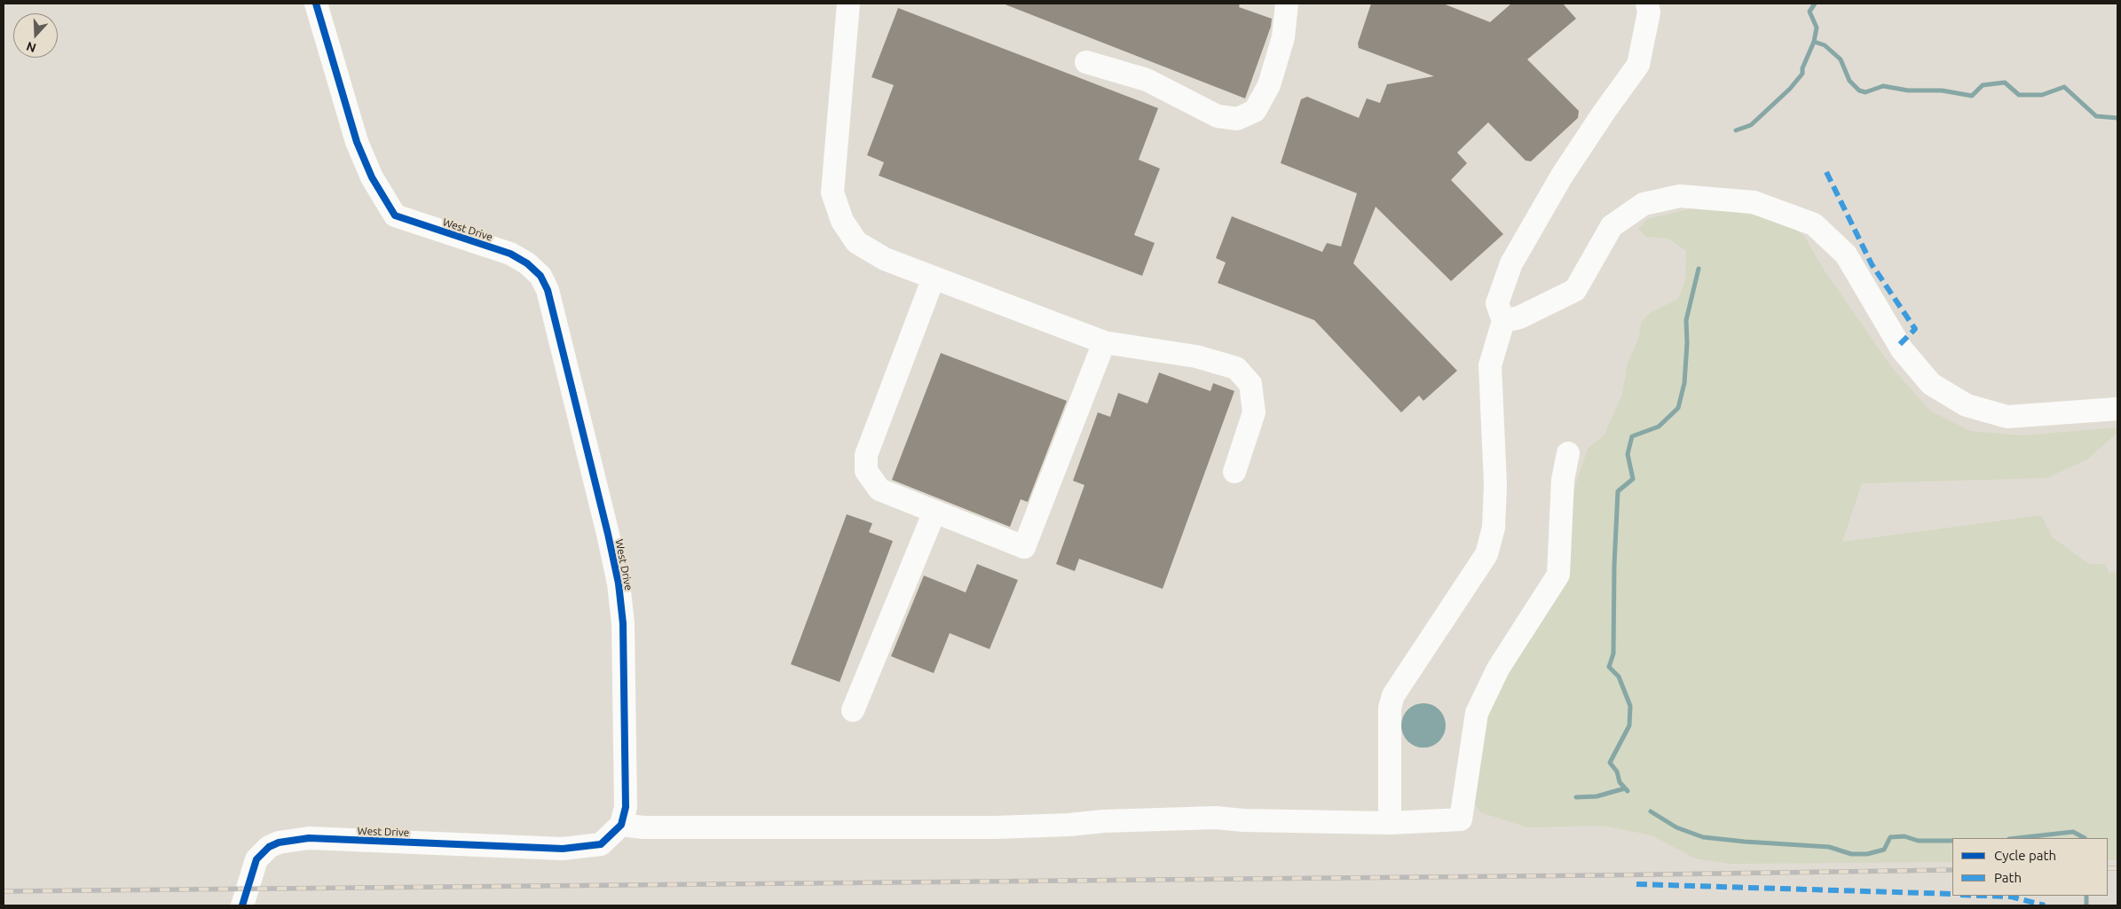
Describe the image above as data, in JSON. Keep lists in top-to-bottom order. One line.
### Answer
{"streets":{"street":["West Drive"]},"legend":["Cycle path","Path"],"north":"bottom"}
